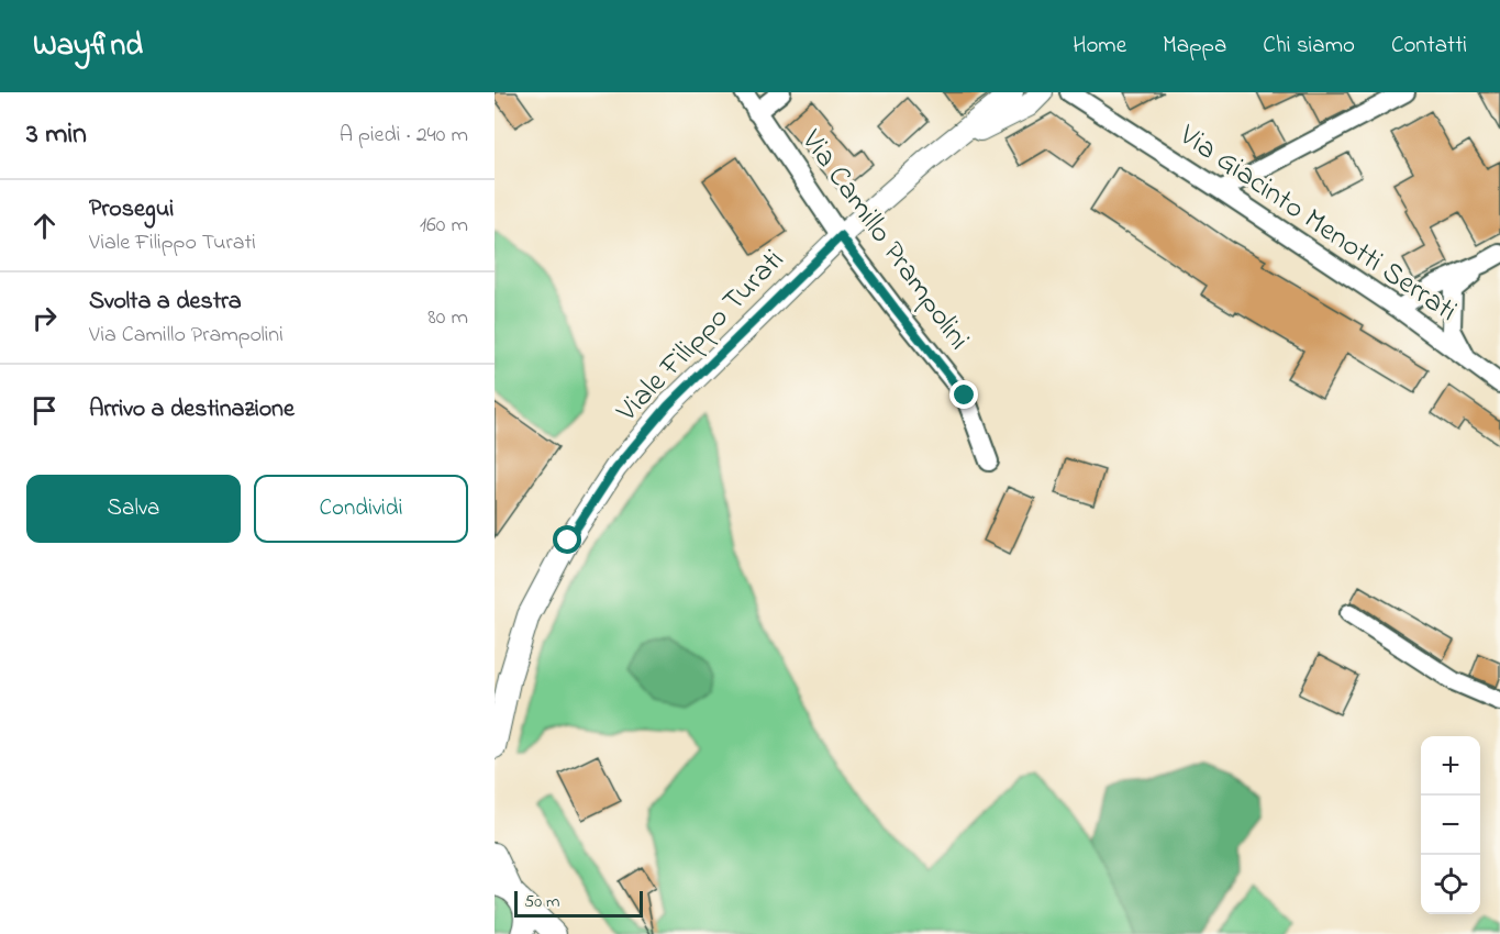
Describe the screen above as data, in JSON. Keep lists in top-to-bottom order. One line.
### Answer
{"streets":{"street":["Via Giacinto Menotti Serrati","Via Camillo Prampolini","Viale Filippo Turati"]},"crossings":[["Via Camillo Prampolini","Viale Filippo Turati"]],"scale_bar":"50 m","page":{"header":"Wayfind","nav":["Home","Mappa","Chi siamo","Contatti"],"heading":["3 min","A piedi · 240 m"],"list":[["Prosegui","Viale Filippo Turati","160 m"],["Svolta a destra","Via Camillo Prampolini","80 m"],"Arrivo a destinazione"],"buttons":["Salva","Condividi"],"map_buttons":["+","−"],"scale":"50 m"}}
